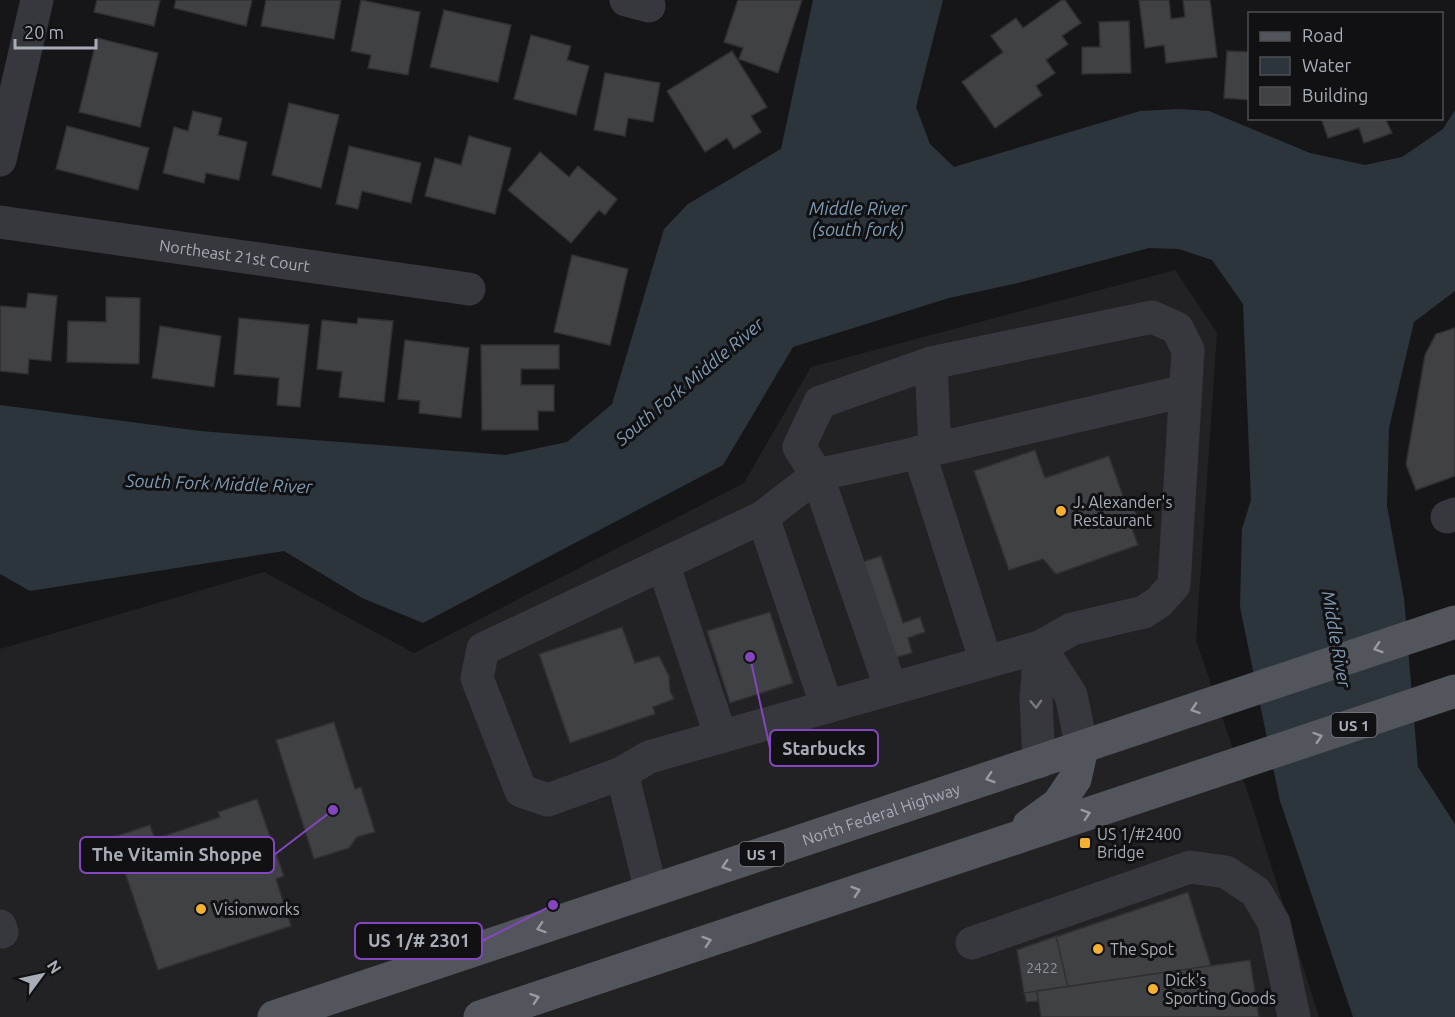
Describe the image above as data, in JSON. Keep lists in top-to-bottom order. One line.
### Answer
{"streets":{"main road":["US 1","North Federal Highway"],"street":["Northeast 21st Court"]},"water":["Middle River (south fork)","South Fork Middle River","Middle River"],"places":{"other":["J. Alexander's Restaurant","Starbucks","The Vitamin Shoppe","US 1/# 2301","Visionworks","The Spot","Dick's Sporting Goods"],"transit":["US 1/#2400 Bridge"]},"house_numbers":["2422"],"legend":["Road","Water","Building"],"scale_bar":"20 m","north":"top right"}
